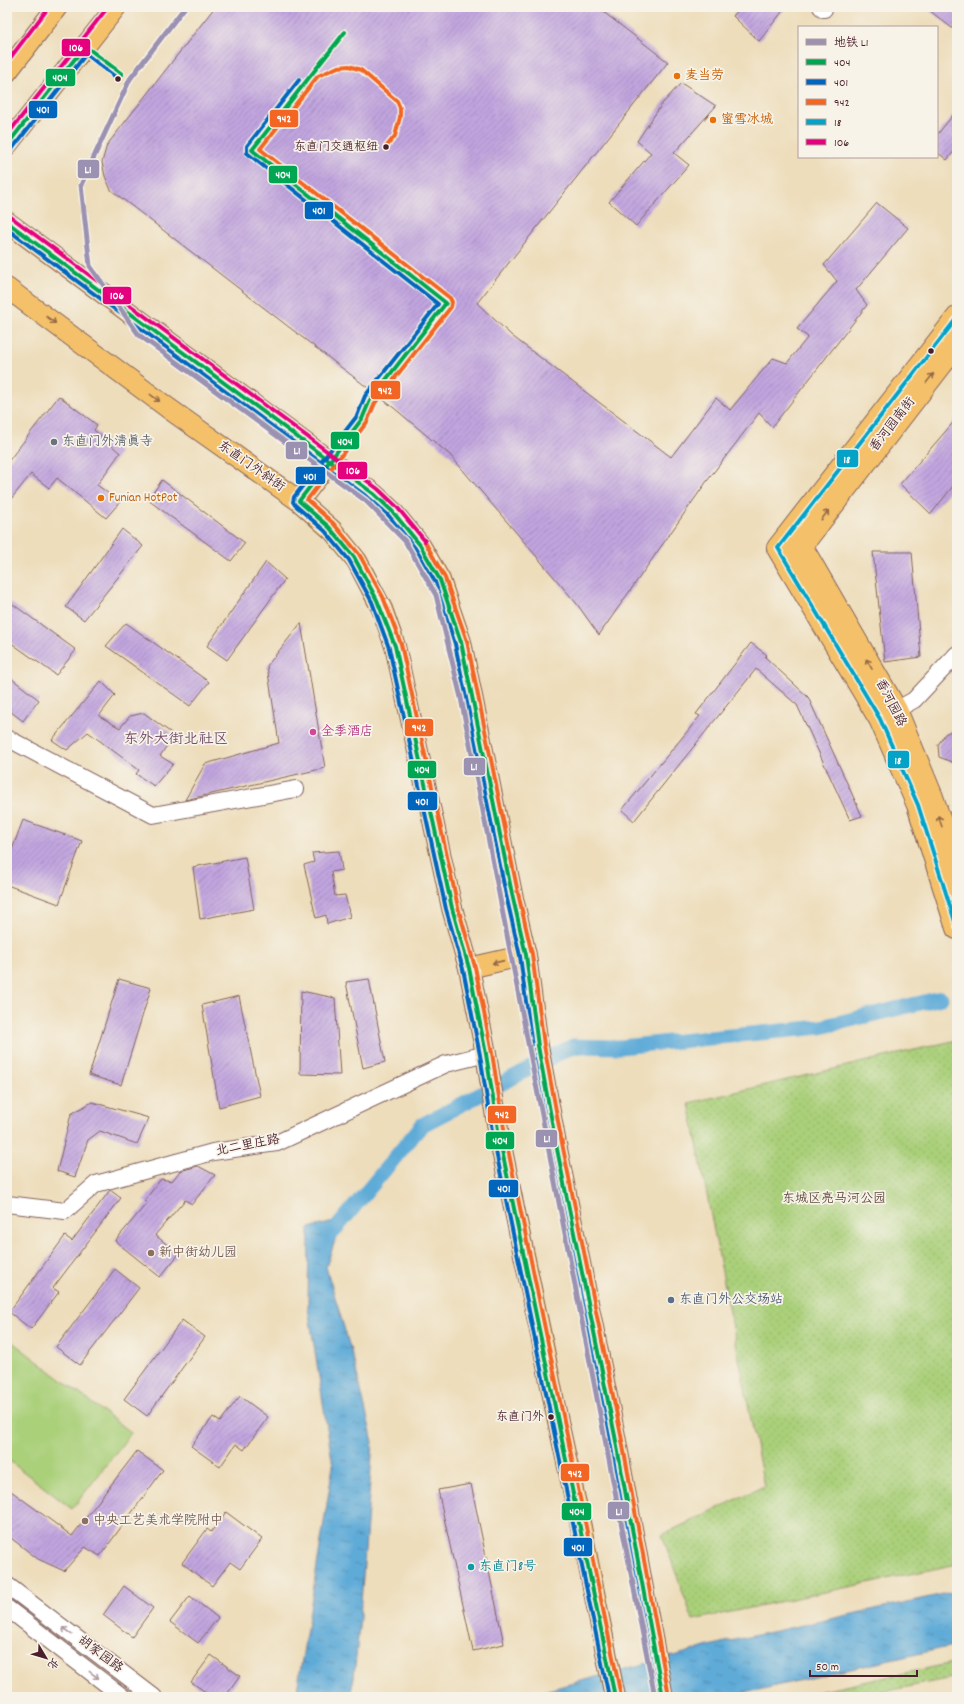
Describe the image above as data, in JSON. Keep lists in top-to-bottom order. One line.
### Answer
{"streets":{"highway":["香河园南街","香河园路"],"main road":["东直门外斜街"],"street":["北二里庄路","胡家园路"]},"crossings":[["香河园南街","香河园路"],["东直门外斜街","北二里庄路"]],"districts":["东外大街北社区"],"parks":["东城区亮马河公园"],"places":["麦当劳","蜜雪冰城","东直门交通枢纽","东直门外清真寺","Funian HotPot","全季酒店","新中街幼儿园","东直门外公交场站","东直门外","中央工艺美术学院附中","东直门8号"],"lines":["metro line L1","transit line 106","transit line 404","transit line 401","transit line 942","transit line 18"],"legend":["地铁 L1","404","401","942","18","106"],"scale_bar":"50 m","north":"bottom right"}
